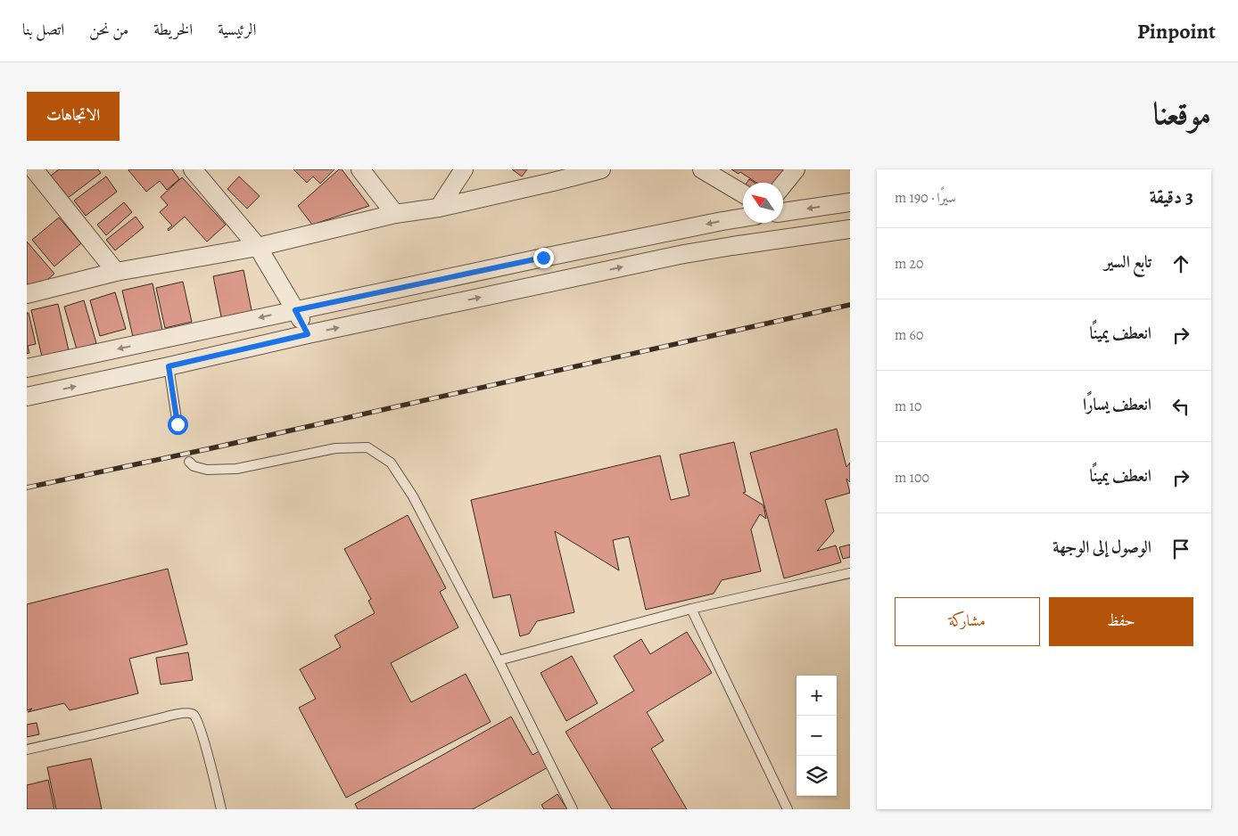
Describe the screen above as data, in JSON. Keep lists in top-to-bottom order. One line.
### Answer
{"north":"top left","page":{"header":"Pinpoint","nav":["الرئيسية","الخريطة","من نحن","اتصل بنا"],"title":"موقعنا","buttons":["الاتجاهات",["حفظ","مشاركة"]],"heading":["3 دقيقة","سيرًا · 190 m"],"list":[["تابع السير","20 m"],["انعطف يمينًا","60 m"],["انعطف يسارًا","10 m"],["انعطف يمينًا","100 m"],"الوصول إلى الوجهة"],"map_buttons":["+","−"]}}
